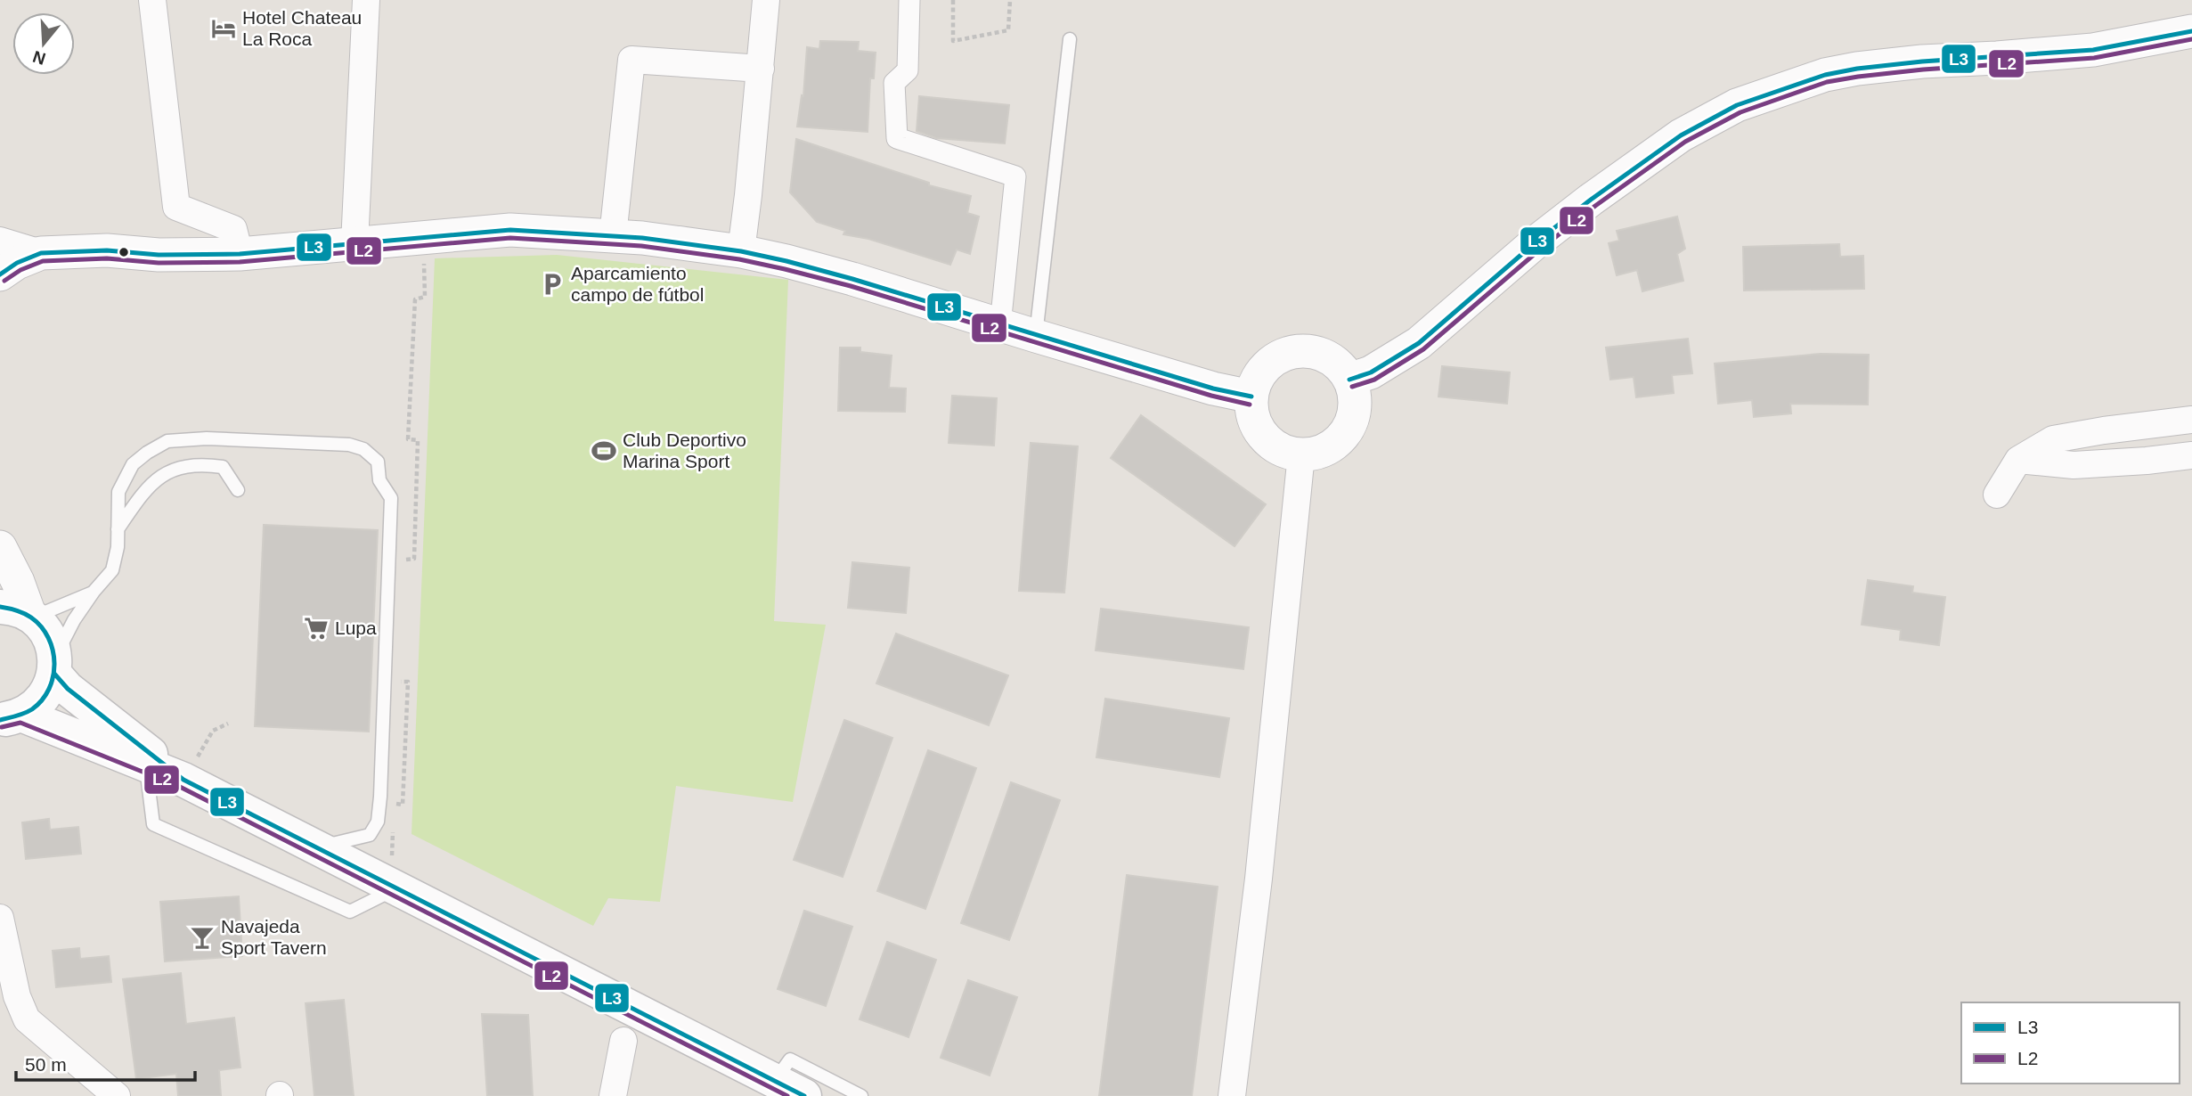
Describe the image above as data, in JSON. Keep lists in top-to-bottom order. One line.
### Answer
{"places":{"hotel":["Hotel Chateau La Roca"],"parking":["Aparcamiento campo de fútbol"],"sports":["Club Deportivo Marina Sport"],"supermarket":["Lupa"],"bar":["Navajeda Sport Tavern"]},"lines":["transit line L3","transit line L2"],"legend":["L3","L2"],"scale_bar":"50 m","north":"bottom"}
